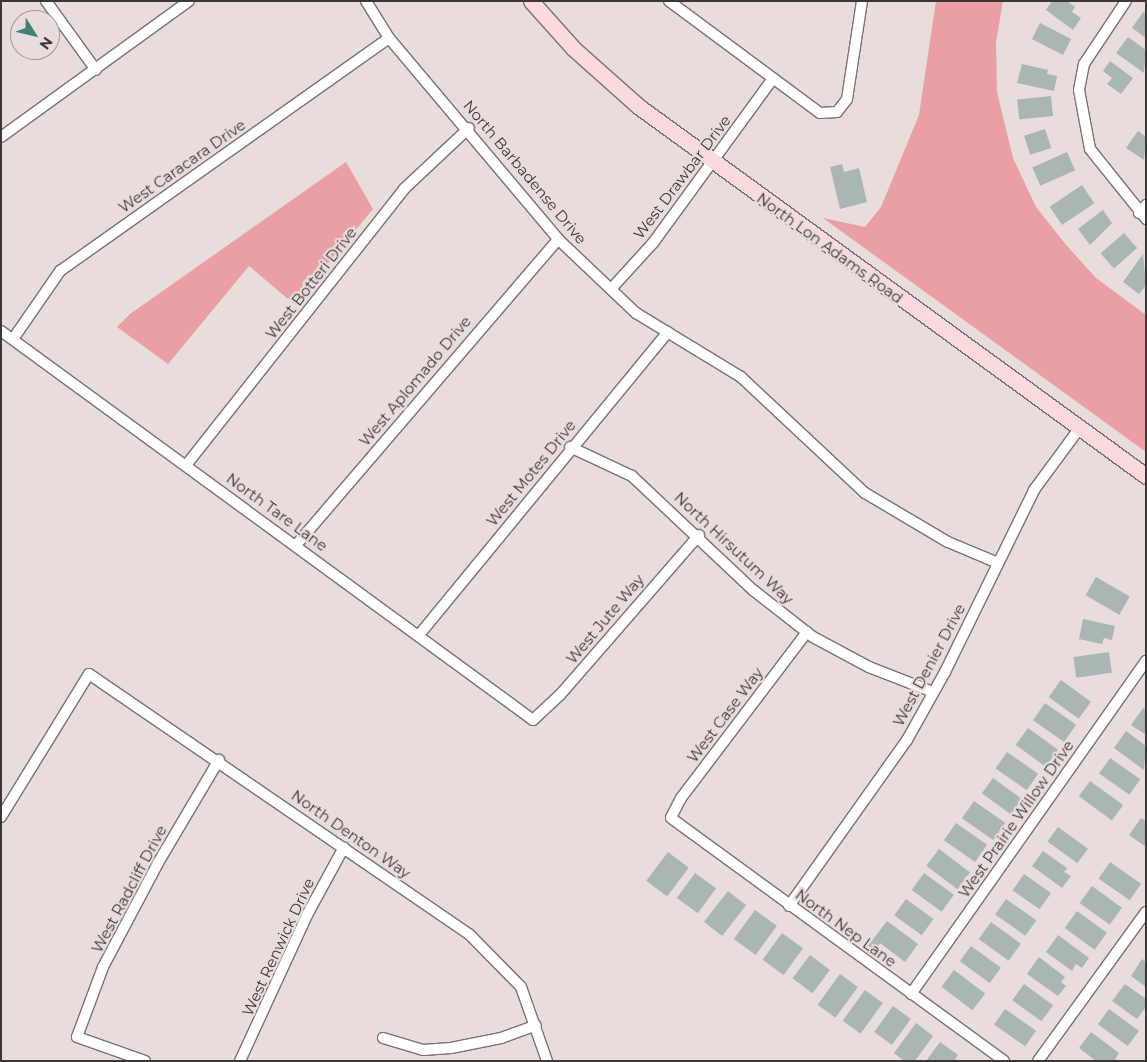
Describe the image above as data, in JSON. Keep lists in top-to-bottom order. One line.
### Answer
{"streets":{"street":["West Caracara Drive","North Barbadense Drive","West Drawbar Drive","North Lon Adams Road","West Botteri Drive","West Aplomado Drive","West Motes Drive","North Tare Lane","North Hirsutum Way","West Jute Way","West Denier Drive","West Case Way","West Prairie Willow Drive","North Denton Way","West Radcliff Drive","North Nep Lane","West Renwick Drive"]},"crossings":[["West Caracara Drive","North Barbadense Drive"],["West Caracara Drive","North Tare Lane"],["North Barbadense Drive","West Drawbar Drive"],["North Barbadense Drive","West Botteri Drive"],["North Barbadense Drive","West Aplomado Drive"],["North Barbadense Drive","West Motes Drive"],["North Barbadense Drive","West Denier Drive"],["West Drawbar Drive","North Lon Adams Road"],["North Lon Adams Road","West Denier Drive"],["West Botteri Drive","North Tare Lane"],["West Aplomado Drive","North Tare Lane"],["West Motes Drive","North Tare Lane"],["West Motes Drive","North Hirsutum Way"],["North Tare Lane","West Jute Way"],["North Hirsutum Way","West Jute Way"],["North Hirsutum Way","West Denier Drive"],["North Hirsutum Way","West Case Way"],["West Denier Drive","North Nep Lane"],["West Case Way","North Nep Lane"],["West Prairie Willow Drive","North Nep Lane"],["North Denton Way","West Radcliff Drive"],["North Denton Way","West Renwick Drive"]],"north":"bottom right"}
